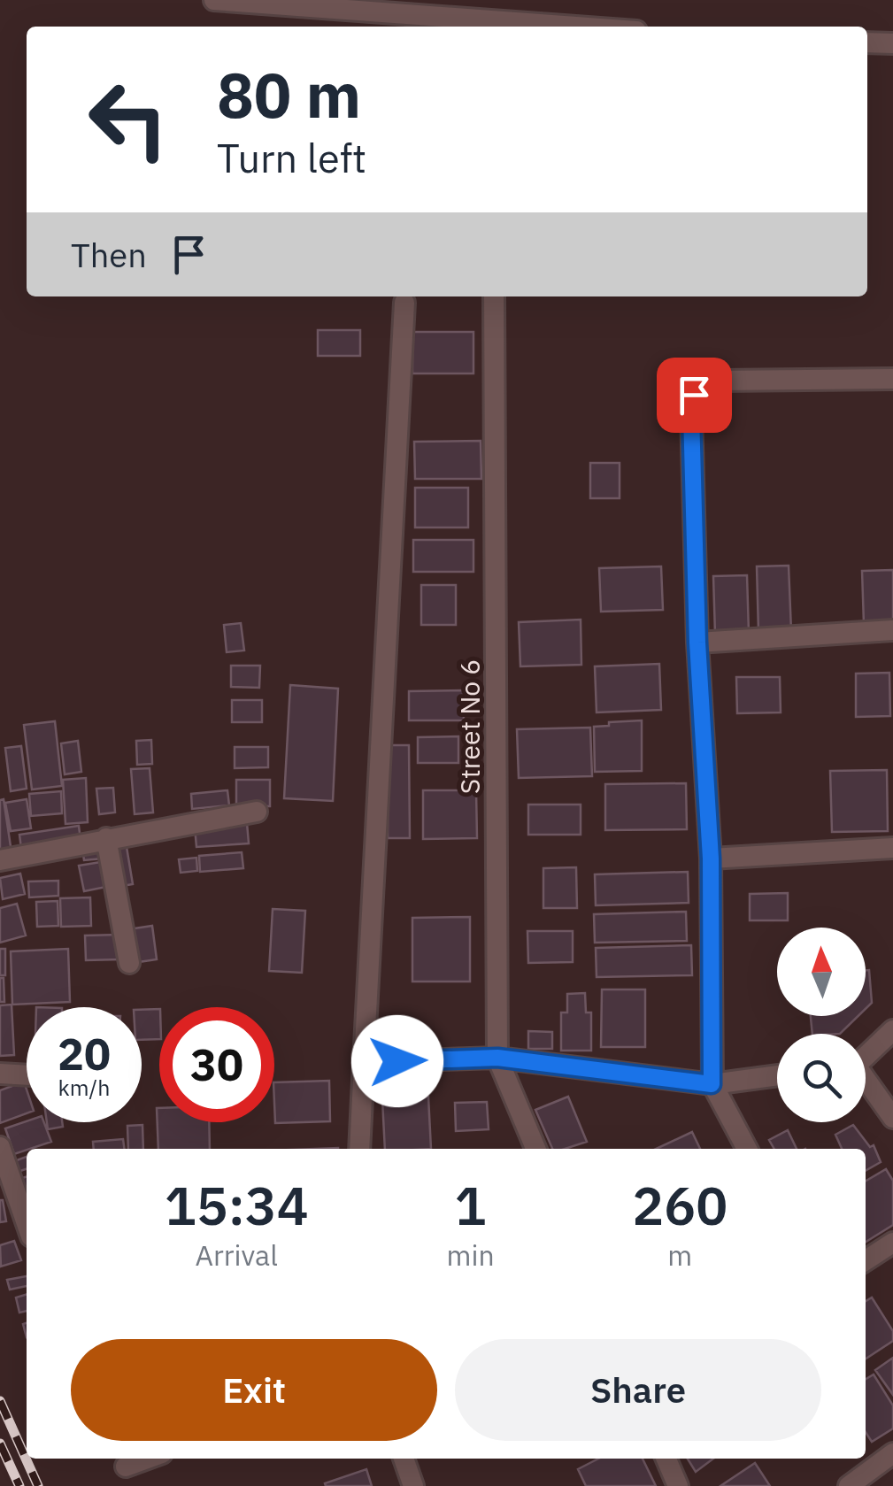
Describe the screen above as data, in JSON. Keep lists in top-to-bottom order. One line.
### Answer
{"streets":{"street":["Street No 6"]},"north":"top","page":{"turn":["80 m","Turn left"],"then":"Then","speed":"20 km/h","limit":"30","eta":["15:34","Arrival","1","min","260","m"],"buttons":["Exit","Share"]}}
